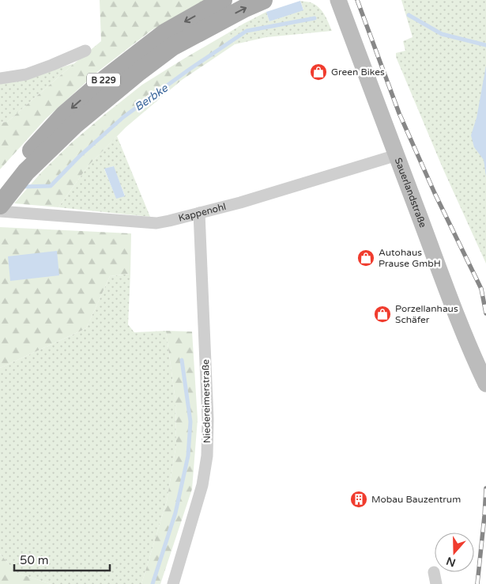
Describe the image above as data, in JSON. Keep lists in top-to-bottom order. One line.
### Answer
{"streets":{"main road":["B 229"],"street":["Sauerlandstraße","Kappenohl","Niedereimerstraße"]},"crossings":[["Sauerlandstraße","Kappenohl"],["Kappenohl","Niedereimerstraße"]],"water":["Berbke"],"places":{"shop":["Green Bikes","Autohaus Prause GmbH","Porzellanhaus Schäfer"],"building":["Mobau Bauzentrum"]},"scale_bar":"50 m","north":"bottom"}
